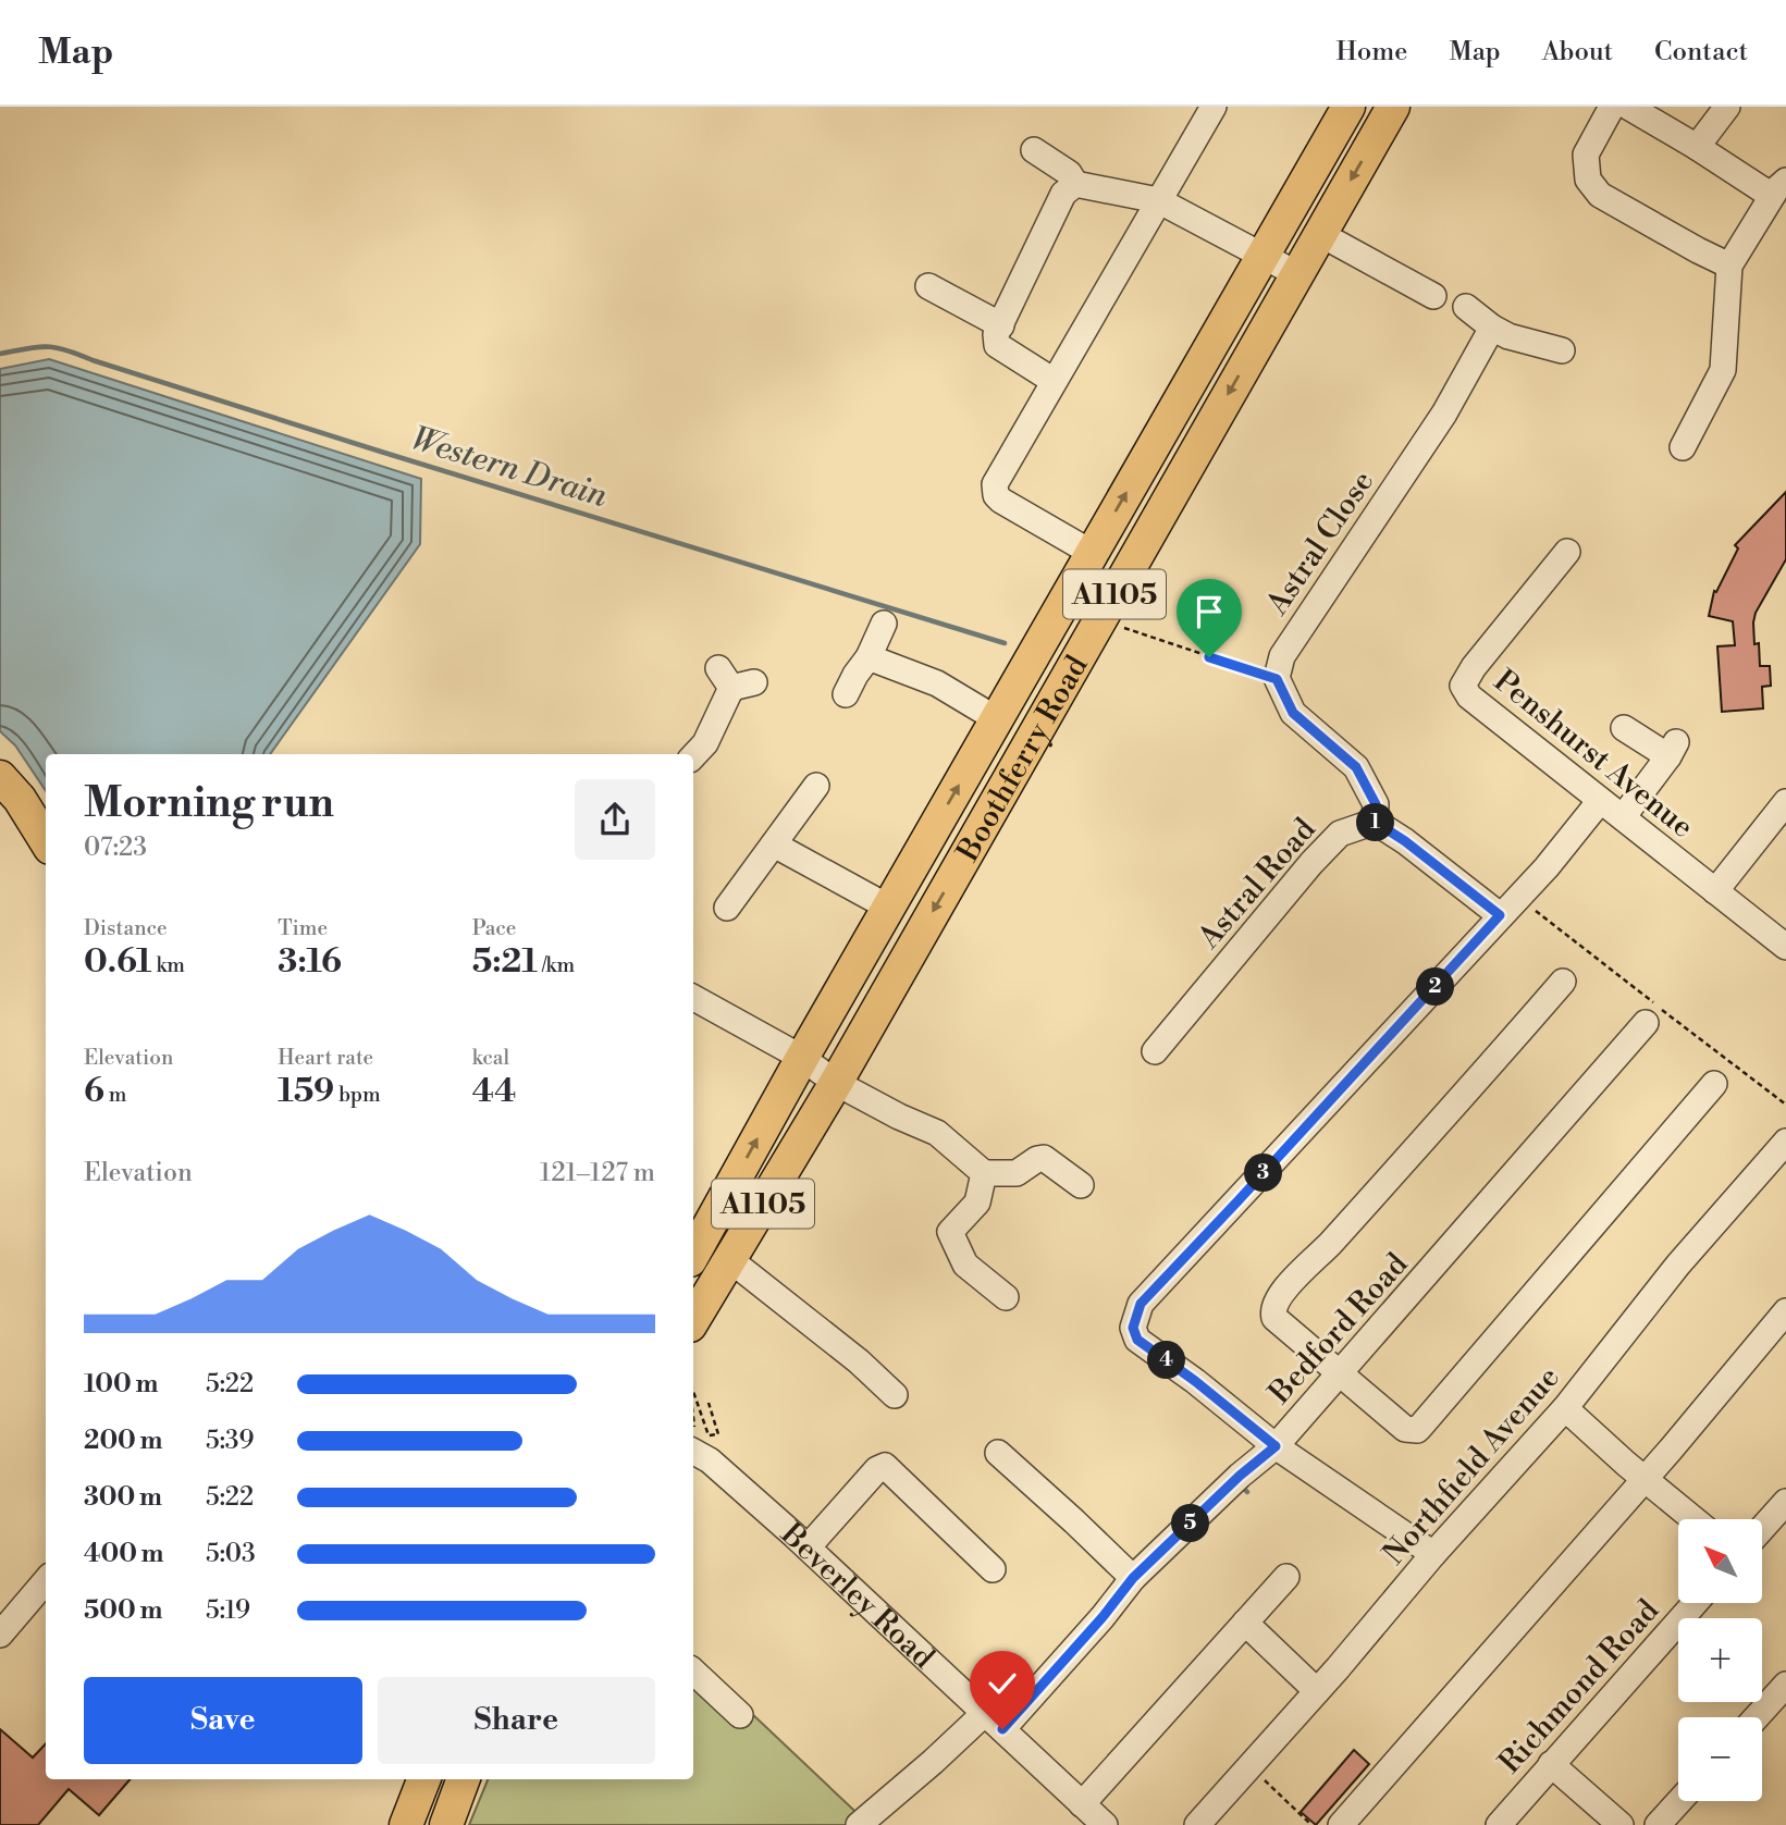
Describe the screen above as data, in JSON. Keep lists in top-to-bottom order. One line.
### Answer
{"streets":{"main road":["A1105","Boothferry Road"],"street":["Astral Close","Penshurst Avenue","Astral Road","Bedford Road","Northfield Avenue","Beverley Road","Richmond Road"]},"crossings":[["Bedford Road","Beverley Road"]],"water":["Western Drain"],"north":"top left","page":{"header":"Map","nav":["Home","Map","About","Contact"],"heading":["Morning run","07:23"],"pins":["1","2","3","4","5"],"stats":[["Distance","0.61 km"],["Time","3:16"],["Pace","5:21 /km"],["Elevation","6 m"],["Heart rate","159 bpm"],["kcal","44"]],"chart":["Elevation","121–127 m"],"list":[{"name":"100 m","note":"5:22"},{"name":"200 m","note":"5:39"},{"name":"300 m","note":"5:22"},{"name":"400 m","note":"5:03"},{"name":"500 m","note":"5:19"}],"map_buttons":["+","−"],"buttons":["Save","Share"]}}
